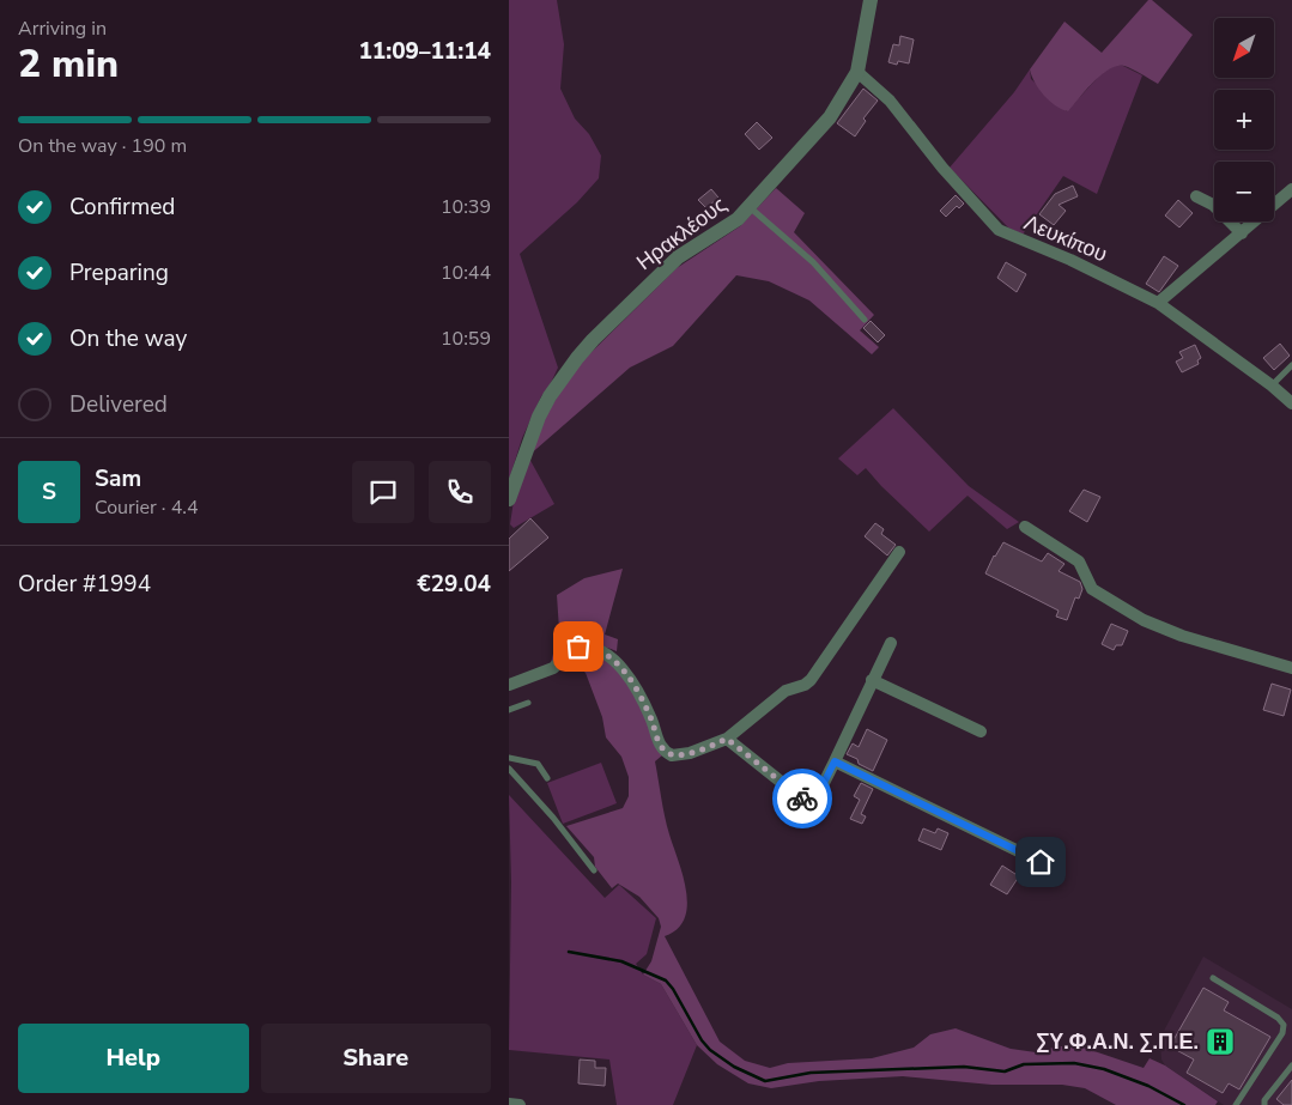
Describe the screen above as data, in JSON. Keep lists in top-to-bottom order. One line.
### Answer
{"streets":{"street":["Ηρακλέους","Λευκίπου"]},"crossings":[["Ηρακλέους","Λευκίπου"]],"places":{"building":["ΣΥ.Φ.Α.Ν. Σ.Π.Ε."]},"north":"bottom left","page":{"heading":["2 min","Arriving in","11:09–11:14"],"panel":["Sam","Courier · 4.4","Order #1994","€29.04"],"map_buttons":["+","−"],"bar":"On the way · 190 m","list":[["Confirmed","10:39"],["Preparing","10:44"],["On the way","10:59"],"Delivered"],"round":"S","buttons":["Help","Share"]}}
